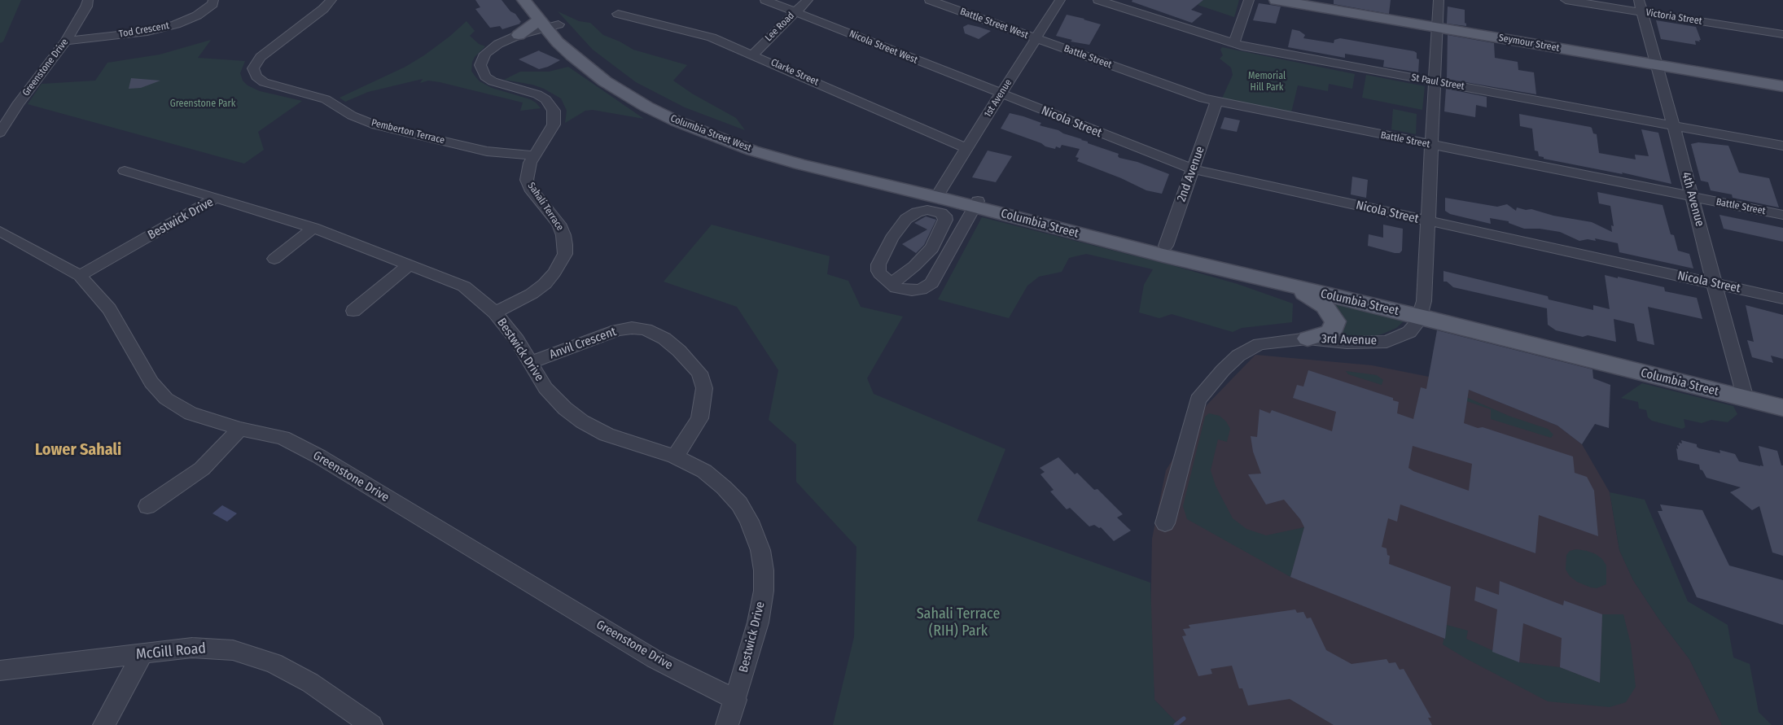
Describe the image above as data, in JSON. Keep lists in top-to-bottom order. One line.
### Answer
{"streets":{"main road":["Seymour Street","Columbia Street West","Columbia Street"],"street":["Victoria Street","Battle Street West","Lee Road","Tod Crescent","Nicola Street West","Battle Street","Greenstone Drive","Clarke Street","St Paul Street","1st Avenue","Nicola Street","Pemberton Terrace","2nd Avenue","4th Avenue","Sahali Terrace","Bestwick Drive","3rd Avenue","Anvil Crescent","McGill Road"]},"crossings":[["Victoria Street","4th Avenue"],["Battle Street West","Battle Street"],["Battle Street West","1st Avenue"],["Lee Road","Nicola Street West"],["Lee Road","Clarke Street"],["Tod Crescent","Greenstone Drive"],["Seymour Street","4th Avenue"],["Nicola Street West","1st Avenue"],["Nicola Street West","Nicola Street"],["Battle Street","1st Avenue"],["Battle Street","2nd Avenue"],["Battle Street","4th Avenue"],["Greenstone Drive","Bestwick Drive"],["Clarke Street","1st Avenue"],["St Paul Street","4th Avenue"],["1st Avenue","Nicola Street"],["1st Avenue","Columbia Street West"],["1st Avenue","Columbia Street"],["Nicola Street","2nd Avenue"],["Nicola Street","4th Avenue"],["Pemberton Terrace","Sahali Terrace"],["Columbia Street West","Columbia Street"],["2nd Avenue","Columbia Street"],["4th Avenue","Columbia Street"],["Sahali Terrace","Bestwick Drive"],["Bestwick Drive","Anvil Crescent"],["Columbia Street","3rd Avenue"]],"districts":["Lower Sahali"],"parks":["Memorial Hill Park","Greenstone Park","Sahali Terrace (RIH) Park"]}
